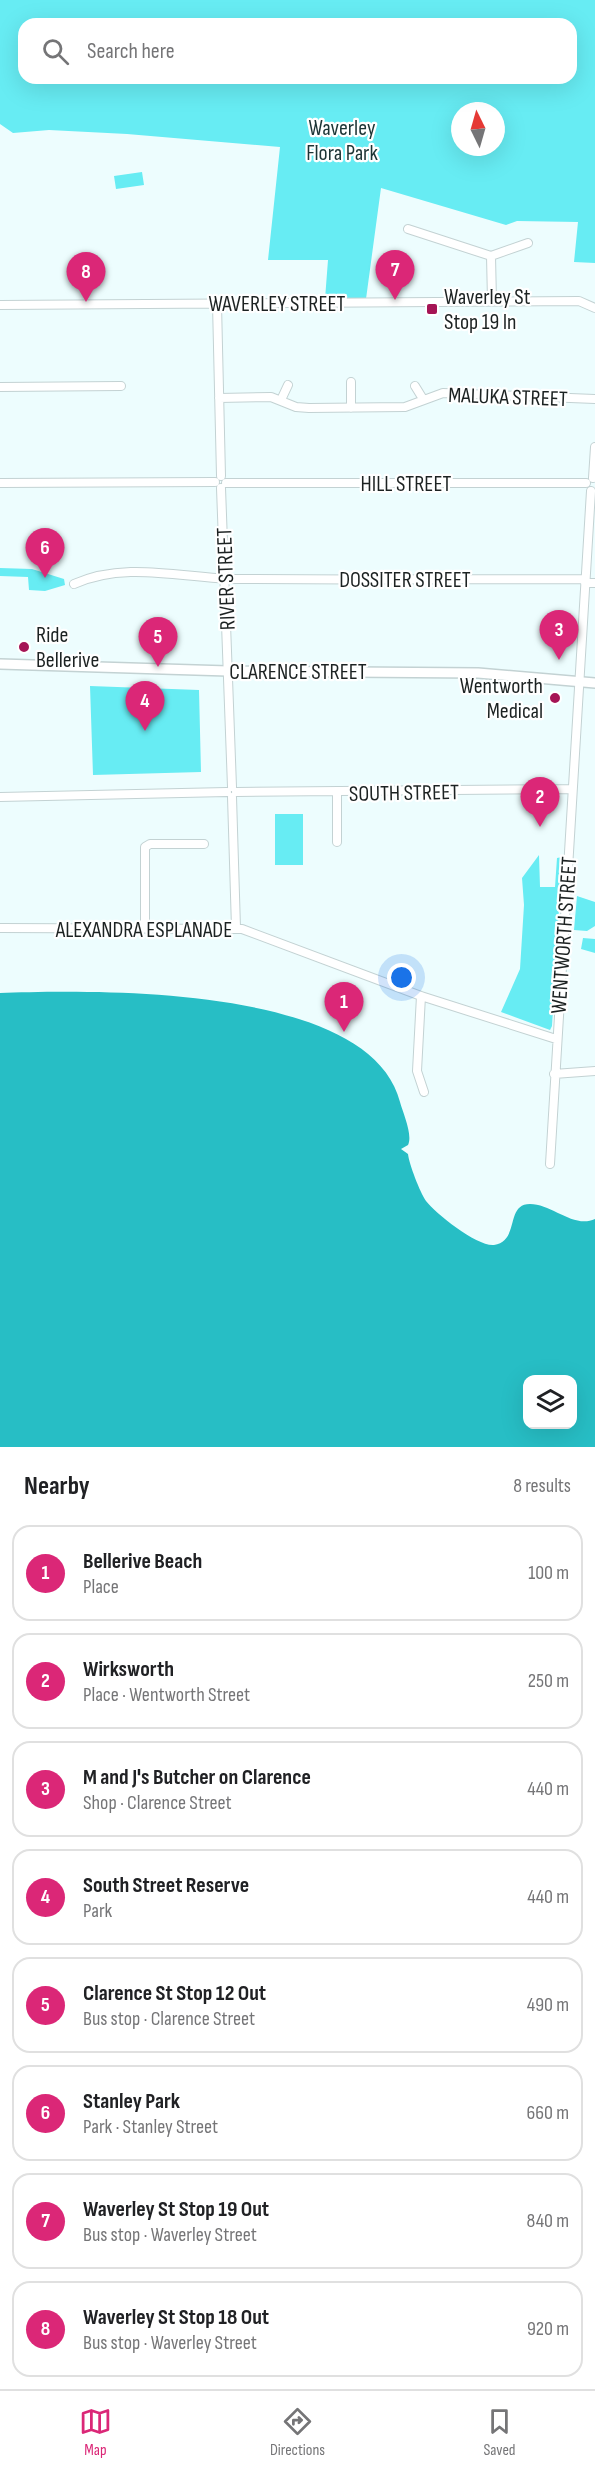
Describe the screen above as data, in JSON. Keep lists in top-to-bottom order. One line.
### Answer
{"streets":{"main road":["CLARENCE STREET"],"street":["WAVERLEY STREET","MALUKA STREET","HILL STREET","RIVER STREET","DOSSITER STREET","SOUTH STREET","ALEXANDRA ESPLANADE","WENTWORTH STREET"]},"crossings":[["WAVERLEY STREET","RIVER STREET"],["MALUKA STREET","RIVER STREET"],["HILL STREET","RIVER STREET"],["HILL STREET","WENTWORTH STREET"],["RIVER STREET","DOSSITER STREET"],["RIVER STREET","CLARENCE STREET"],["RIVER STREET","SOUTH STREET"],["RIVER STREET","ALEXANDRA ESPLANADE"],["DOSSITER STREET","WENTWORTH STREET"],["CLARENCE STREET","WENTWORTH STREET"],["SOUTH STREET","WENTWORTH STREET"],["ALEXANDRA ESPLANADE","WENTWORTH STREET"]],"parks":["Waverley Flora Park"],"places":{"transit":["Waverley St Stop 19 In"],"other":["Ride Bellerive","Wentworth Medical"]},"north":"top","page":{"search":"Search here","pins":["7","8","6","3","5","4","2","1"],"heading":["Nearby","8 results"],"list":[{"mark":"1","name":"Bellerive Beach","note":"Place","value":"100 m"},{"mark":"2","name":"Wirksworth","note":"Place · Wentworth Street","value":"250 m"},{"mark":"3","name":"M and J's Butcher on Clarence","note":"Shop · Clarence Street","value":"440 m"},{"mark":"4","name":"South Street Reserve","note":"Park","value":"440 m"},{"mark":"5","name":"Clarence St Stop 12 Out","note":"Bus stop · Clarence Street","value":"490 m"},{"mark":"6","name":"Stanley Park","note":"Park · Stanley Street","value":"660 m"},{"mark":"7","name":"Waverley St Stop 19 Out","note":"Bus stop · Waverley Street","value":"840 m"},{"mark":"8","name":"Waverley St Stop 18 Out","note":"Bus stop · Waverley Street","value":"920 m"}],"nav":["Map","Directions","Saved"]}}
